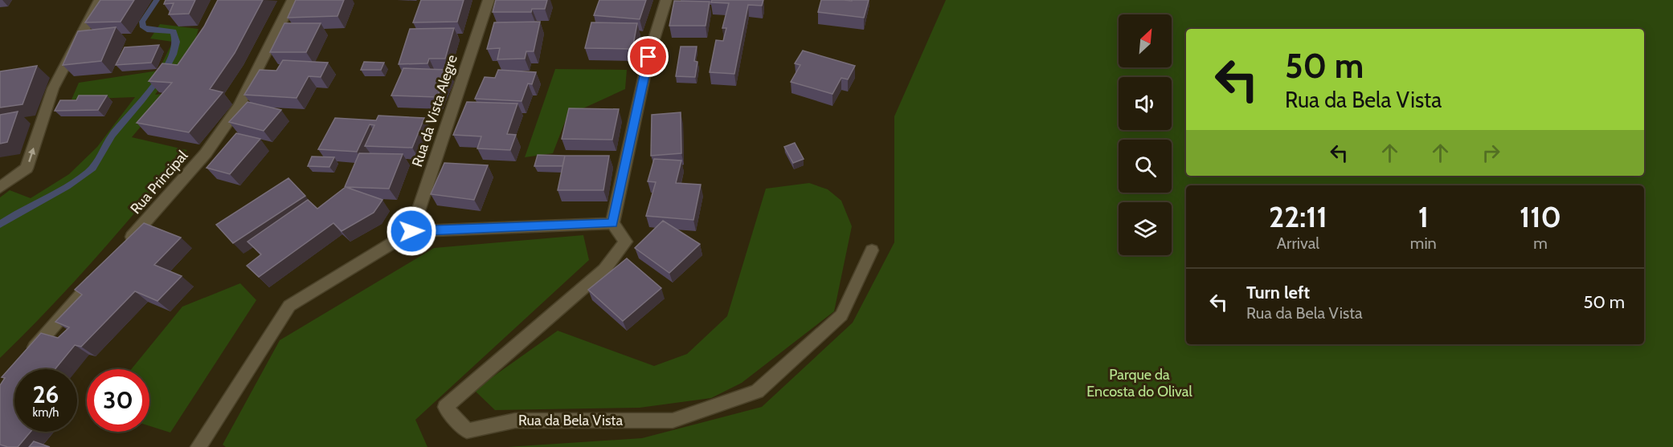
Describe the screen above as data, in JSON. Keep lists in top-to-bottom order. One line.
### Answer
{"streets":{"street":["Rua da Vista Alegre","Rua Principal","Rua da Bela Vista"]},"parks":["Parque da Encosta do Olival"],"north":"top right","page":{"turn":["50 m","Rua da Bela Vista"],"eta":["22:11","Arrival","1","min","110","m"],"list":[{"name":"Turn left","note":"Rua da Bela Vista","value":"50 m"}],"speed":"26 km/h","limit":"30"}}
